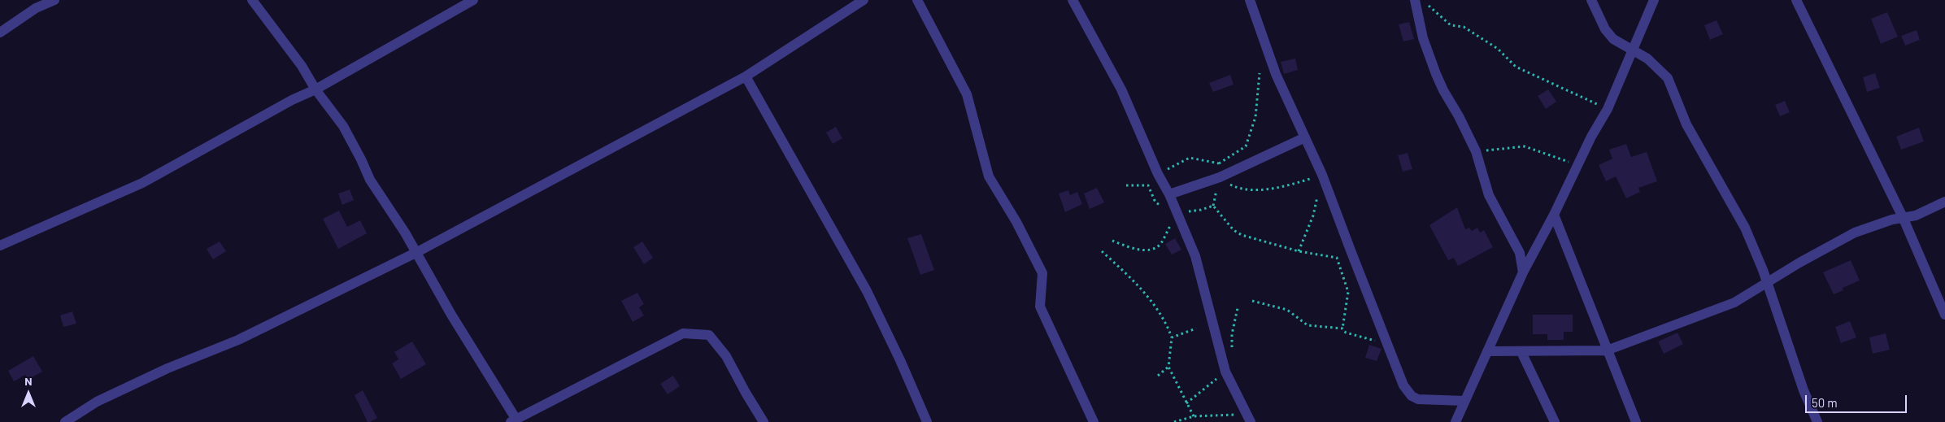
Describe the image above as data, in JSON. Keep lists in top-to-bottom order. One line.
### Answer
{"scale_bar":"50 m","north":"top"}
